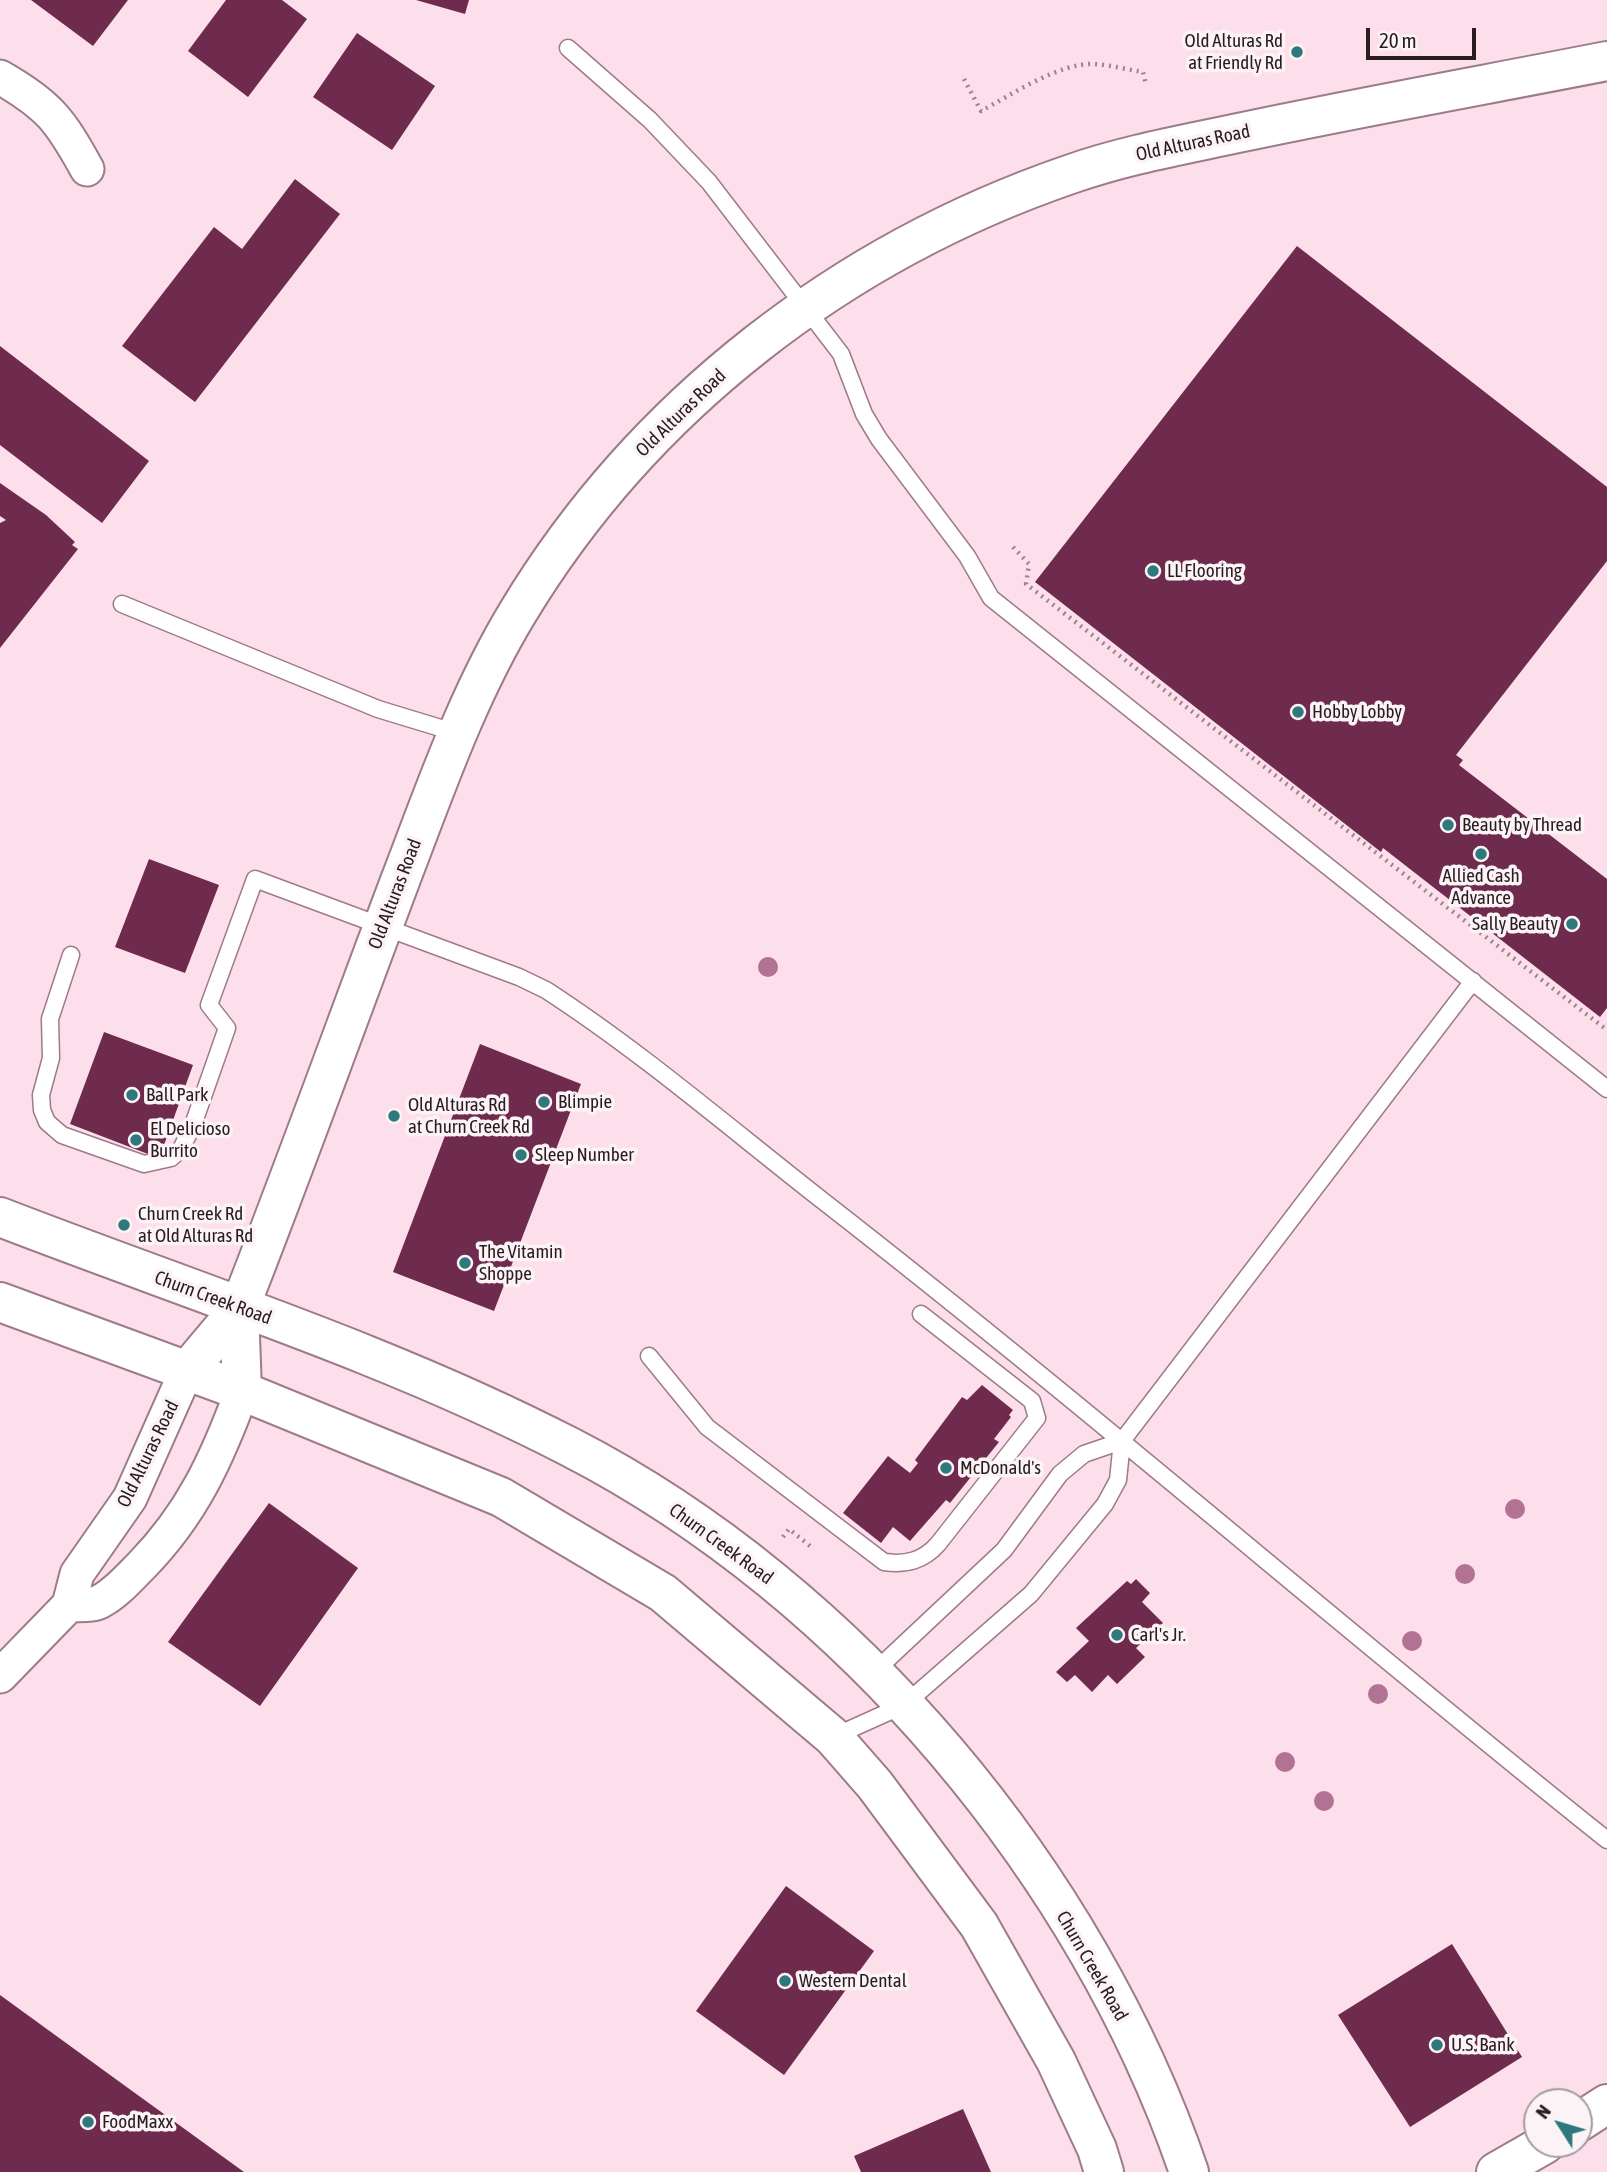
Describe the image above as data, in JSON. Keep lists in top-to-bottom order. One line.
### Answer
{"streets":{"main road":["Old Alturas Road","Churn Creek Road"]},"crossings":[["Old Alturas Road","Churn Creek Road"]],"places":["Old Alturas Rd at Friendly Rd","LL Flooring","Hobby Lobby","Beauty by Thread","Allied Cash Advance","Sally Beauty","Ball Park","Blimpie","Old Alturas Rd at Churn Creek Rd","El Delicioso Burrito","Sleep Number","Churn Creek Rd at Old Alturas Rd","The Vitamin Shoppe","McDonald's","Carl's Jr.","Western Dental","U.S. Bank","FoodMaxx"],"scale_bar":"20 m","north":"top left"}
